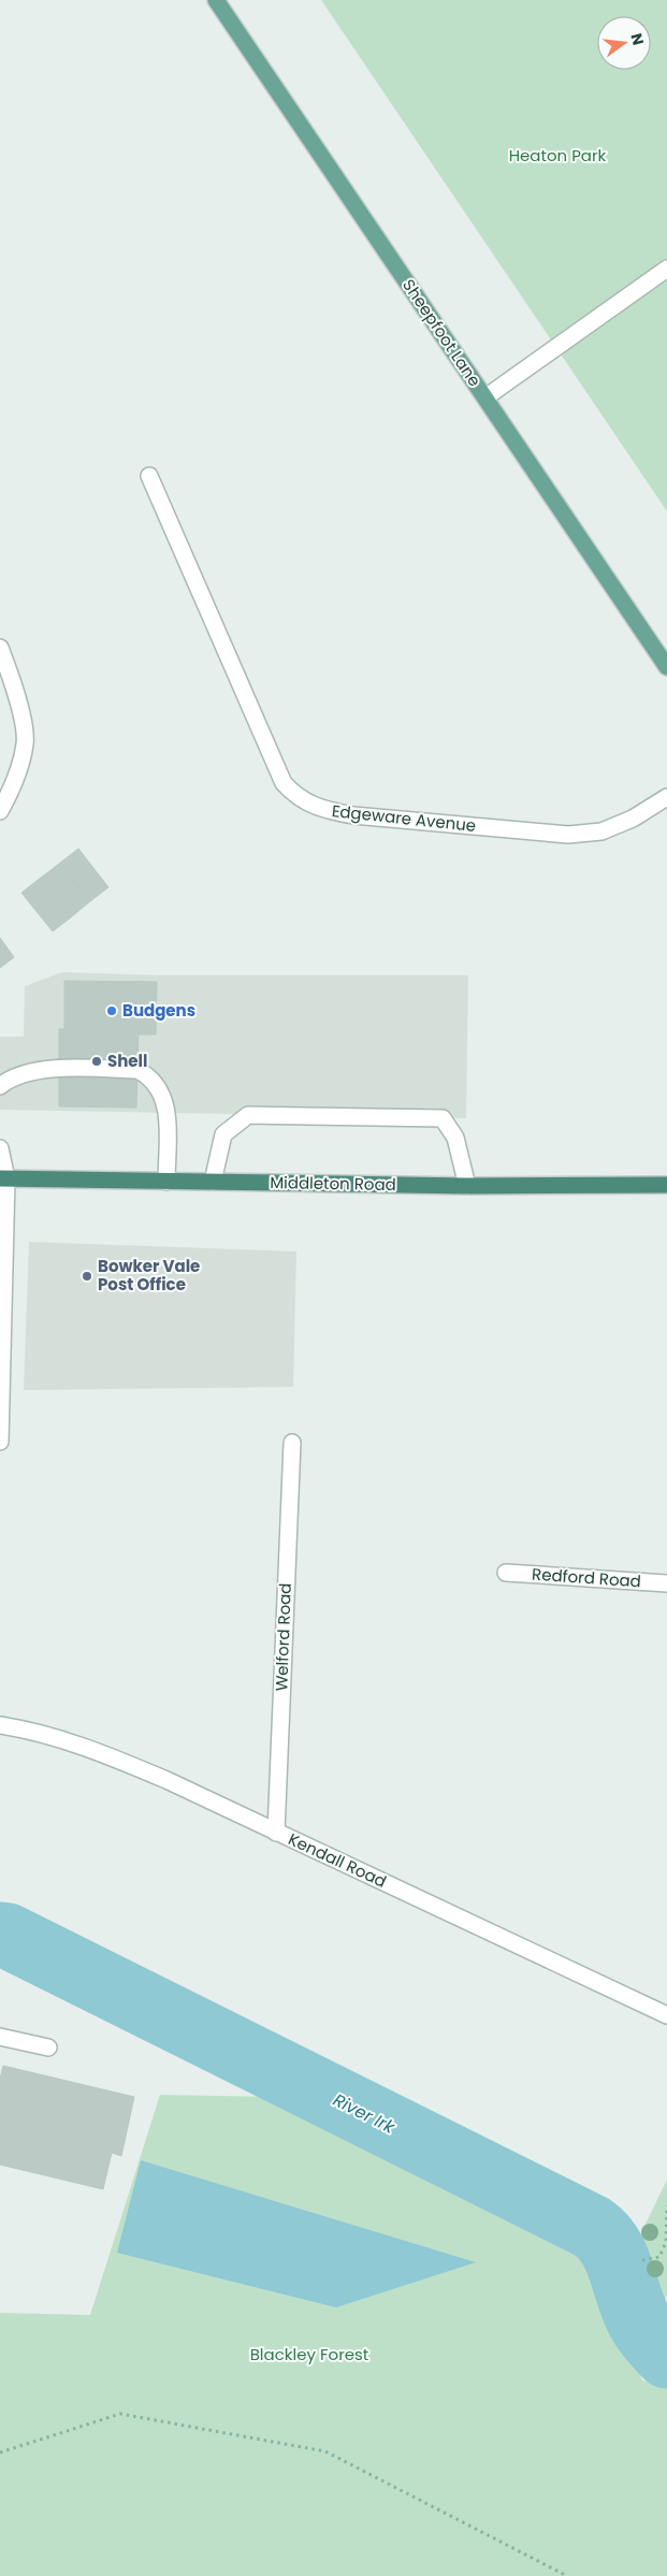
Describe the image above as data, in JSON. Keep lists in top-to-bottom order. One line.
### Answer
{"streets":{"highway":["Middleton Road"],"main road":["Sheepfoot Lane"],"street":["Edgeware Avenue","Redford Road","Welford Road","Kendall Road"]},"crossings":[["Welford Road","Kendall Road"]],"water":["River Irk"],"parks":["Heaton Park","Blackley Forest"],"places":["Budgens","Shell","Bowker Vale Post Office"],"north":"right"}
